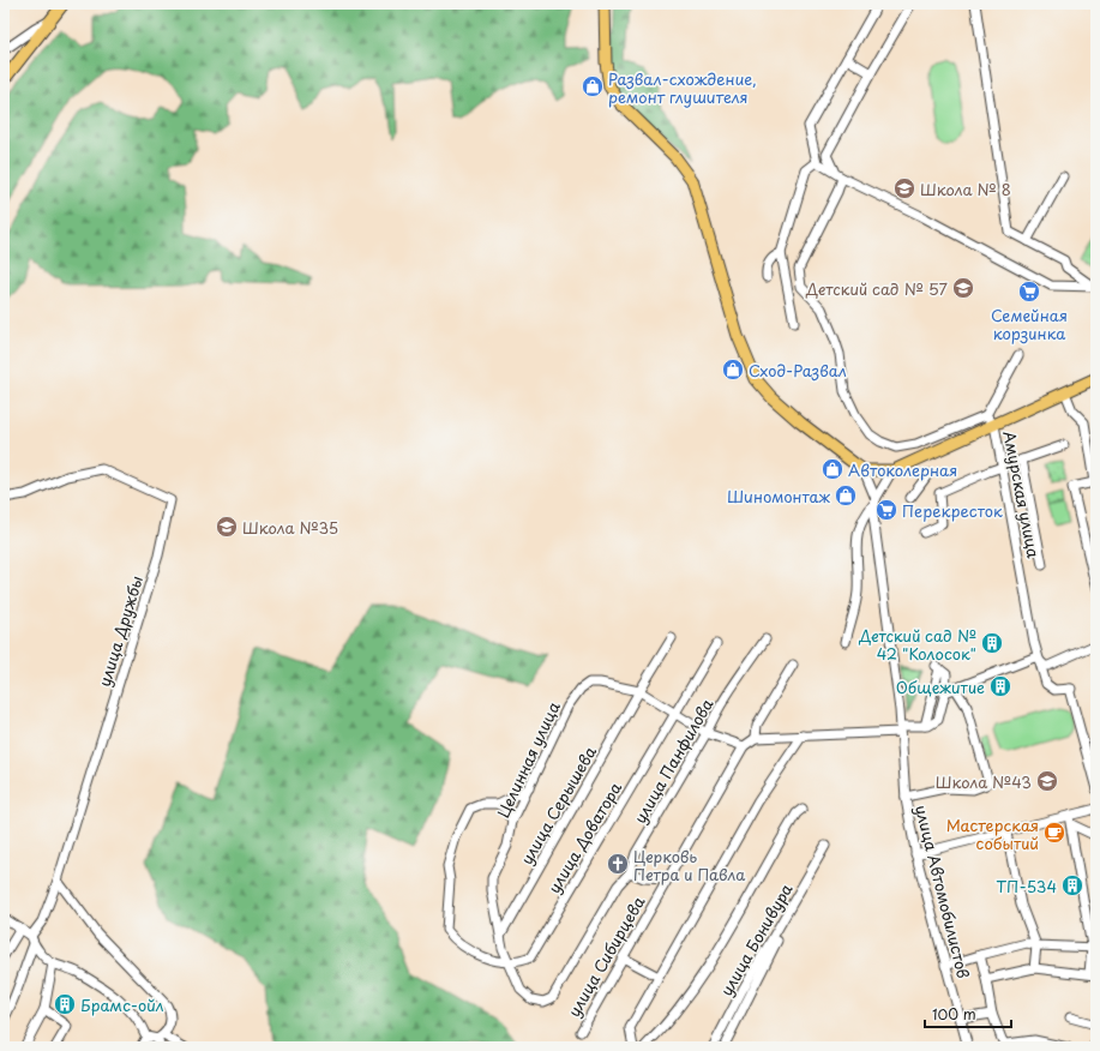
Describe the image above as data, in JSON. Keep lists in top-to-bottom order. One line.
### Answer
{"streets":{"street":["Амурская улица","улица Дружбы","Целинная улица","улица Панфилова","улица Серышева","улица Доватора","улица Автомобилистов","улица Бонивура","улица Сибирцева"]},"crossings":[["Целинная улица","улица Панфилова"],["Целинная улица","улица Серышева"],["Целинная улица","улица Доватора"]],"places":{"shop":["Развал-схождение, ремонт глушителя","Сход-Развал","Автоколерная","Шиномонтаж"],"school or university":["Школа № 8","Детский сад № 57","Школа №35","Школа №43"],"supermarket":["Семейная корзинка","Перекресток"],"building":["Детский сад № 42 \"Колосок\"","Общежитие","ТП-534","Брамс-ойл"],"cafe":["Мастерская событий"],"church":["Церковь Петра и Павла"]},"scale_bar":"100 m"}
